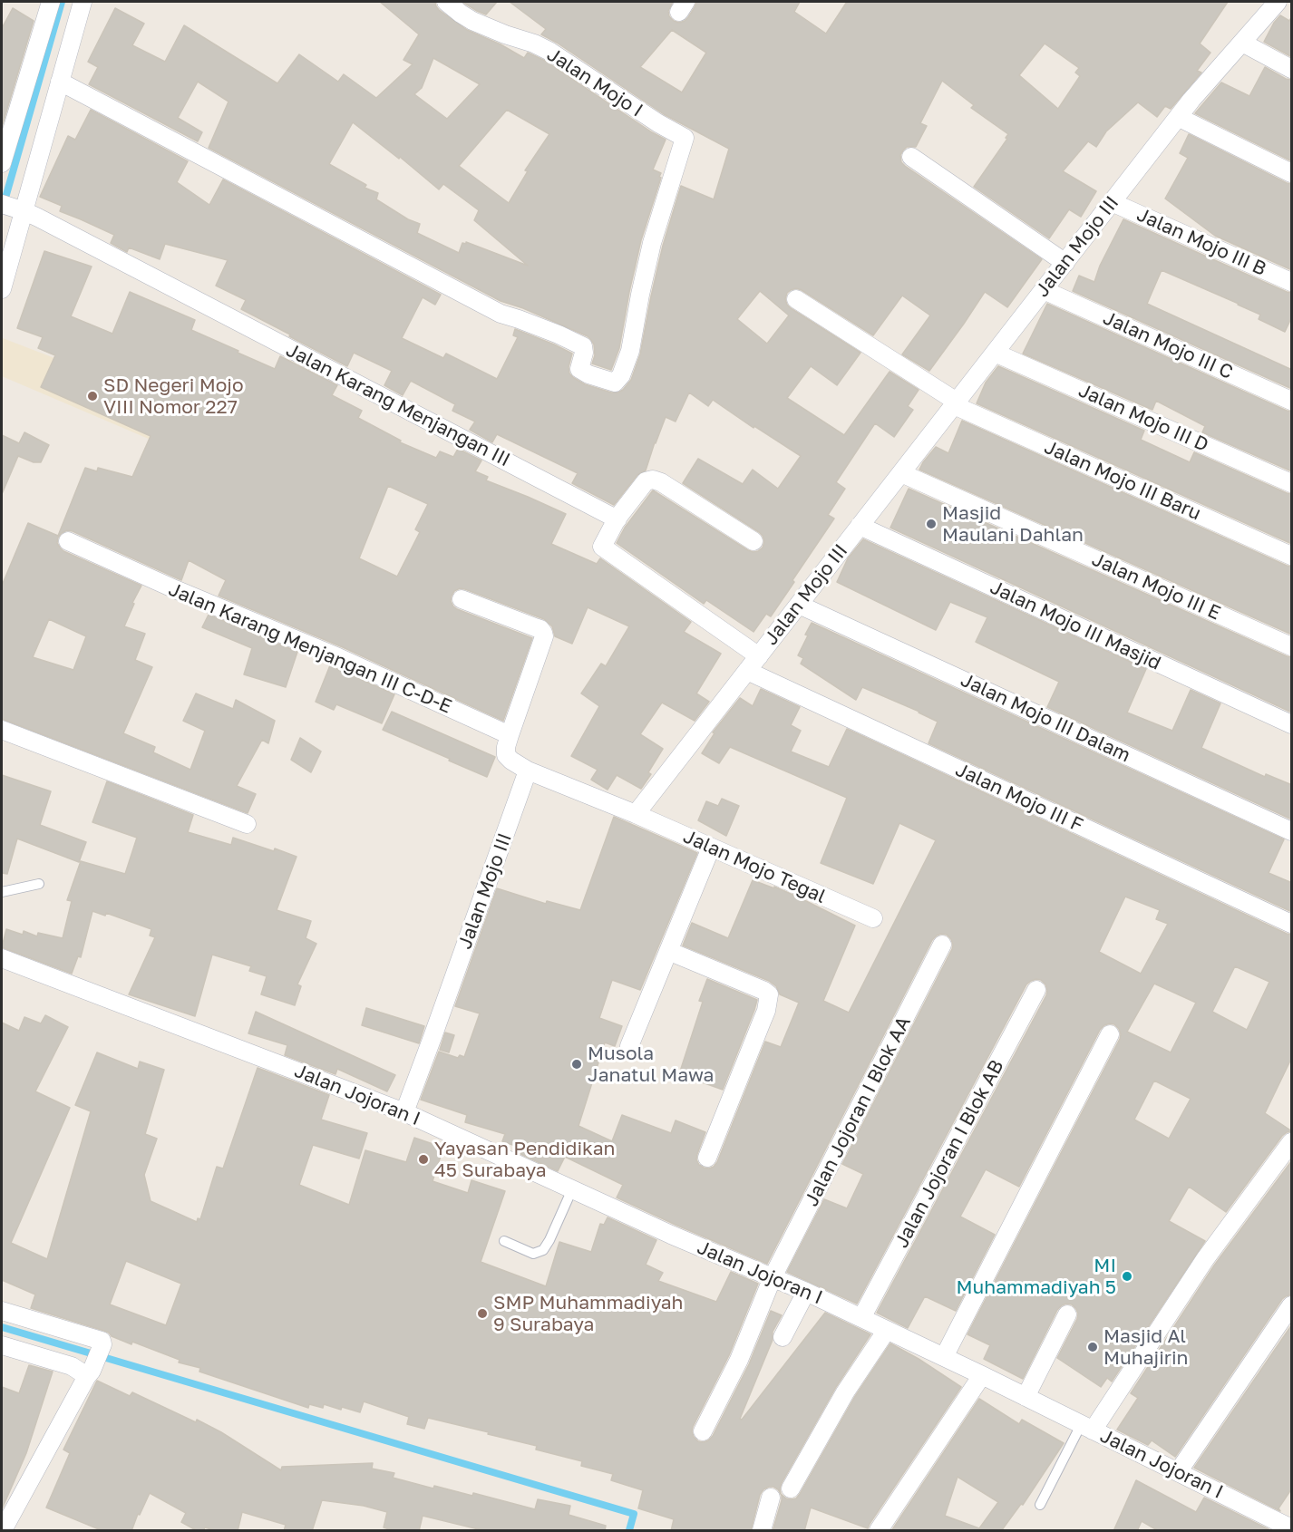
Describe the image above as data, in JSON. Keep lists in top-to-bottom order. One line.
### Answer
{"streets":{"street":["Jalan Mojo I","Jalan Mojo III B","Jalan Mojo III","Jalan Mojo III C","Jalan Karang Menjangan III","Jalan Mojo III D","Jalan Mojo III Baru","Jalan Mojo III E","Jalan Mojo III Masjid","Jalan Karang Menjangan III C-D-E","Jalan Mojo III Dalam","Jalan Mojo III F","Jalan Mojo Tegal","Jalan Jojoran I","Jalan Jojoran I Blok AA","Jalan Jojoran I Blok AB"]},"crossings":[["Jalan Mojo III B","Jalan Mojo III"],["Jalan Mojo III","Jalan Mojo III C"],["Jalan Mojo III","Jalan Mojo III D"],["Jalan Mojo III","Jalan Mojo III Baru"],["Jalan Mojo III","Jalan Mojo III E"],["Jalan Mojo III","Jalan Mojo III Masjid"],["Jalan Mojo III","Jalan Mojo III Dalam"],["Jalan Mojo III","Jalan Mojo III F"],["Jalan Mojo III","Jalan Mojo Tegal"],["Jalan Mojo III","Jalan Jojoran I"],["Jalan Jojoran I","Jalan Jojoran I Blok AA"],["Jalan Jojoran I","Jalan Jojoran I Blok AB"]],"places":["SD Negeri Mojo VIII Nomor 227","Masjid Maulani Dahlan","Musola Janatul Mawa","Yayasan Pendidikan 45 Surabaya","MI Muhammadiyah 5","SMP Muhammadiyah 9 Surabaya","Masjid Al Muhajirin"]}
